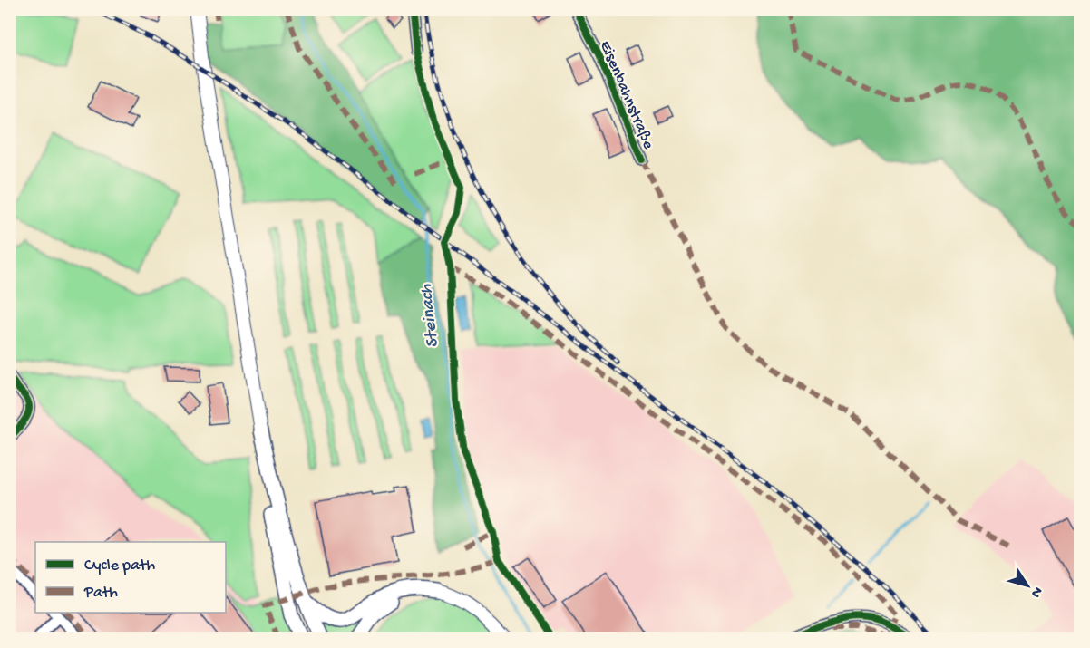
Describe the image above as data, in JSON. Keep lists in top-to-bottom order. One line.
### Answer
{"streets":{"street":["Eisenbahnstraße"]},"water":["Steinach"],"legend":["Cycle path","Path"],"north":"bottom right"}
